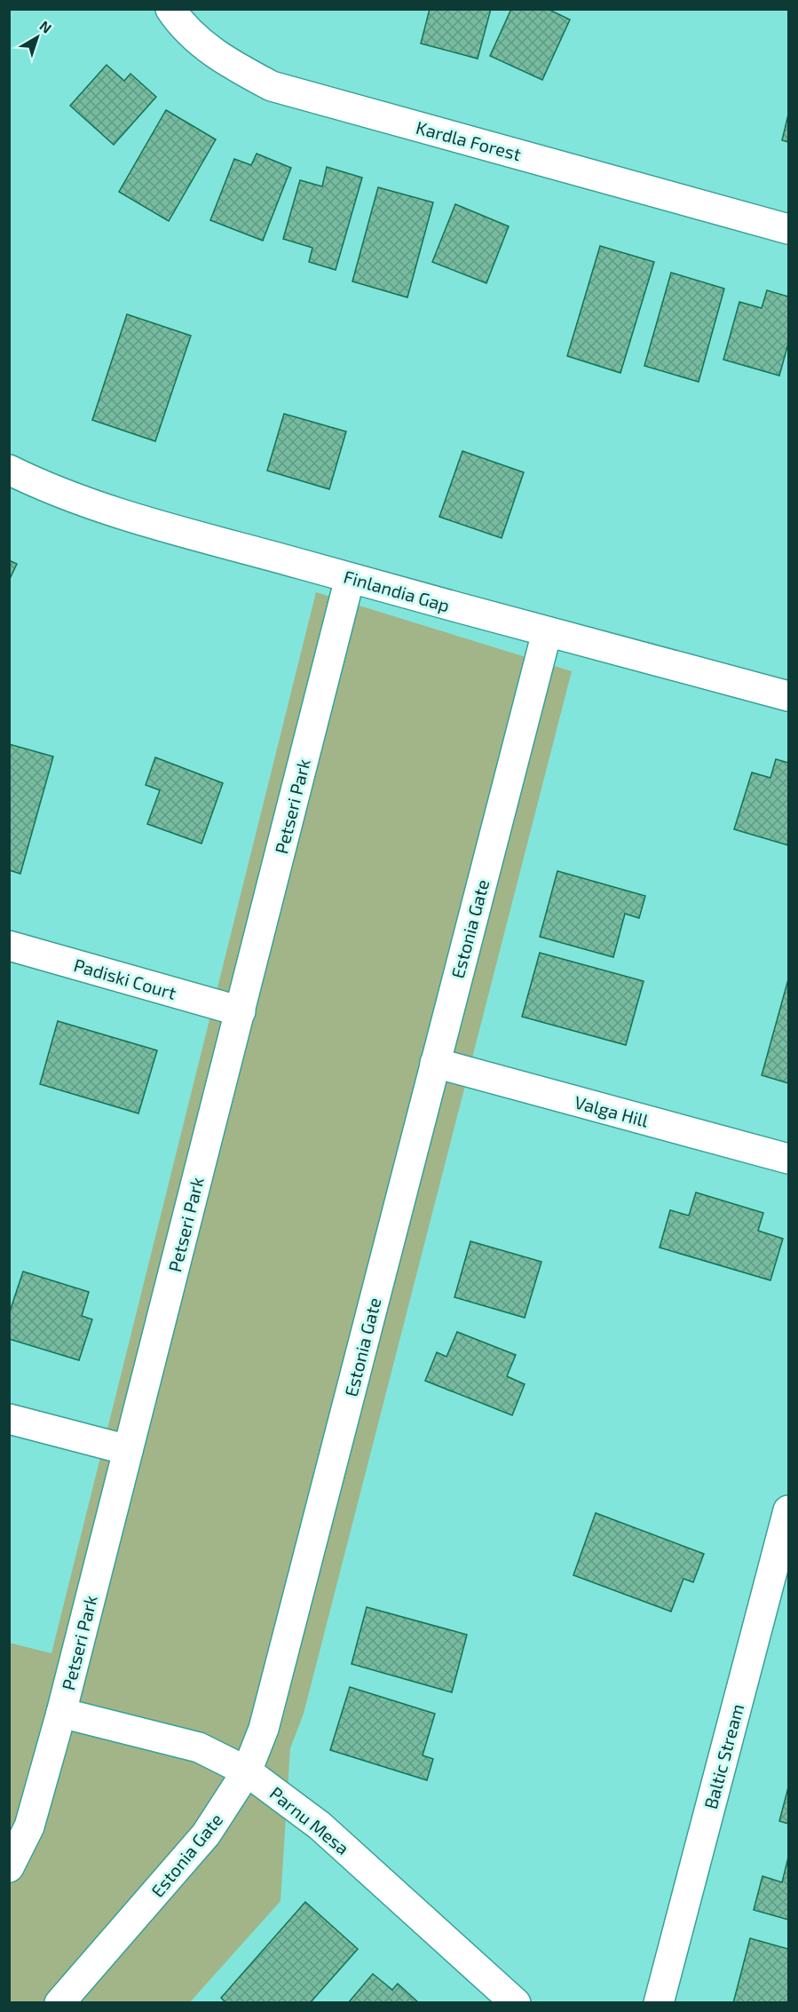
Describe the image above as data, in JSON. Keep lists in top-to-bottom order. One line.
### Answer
{"streets":{"street":["Kardla Forest","Finlandia Gap","Petseri Park","Estonia Gate","Padiski Court","Valga Hill","Baltic Stream","Parnu Mesa"]},"crossings":[["Finlandia Gap","Petseri Park"],["Finlandia Gap","Estonia Gate"],["Petseri Park","Padiski Court"],["Petseri Park","Parnu Mesa"],["Estonia Gate","Valga Hill"],["Estonia Gate","Parnu Mesa"]],"north":"top right"}
